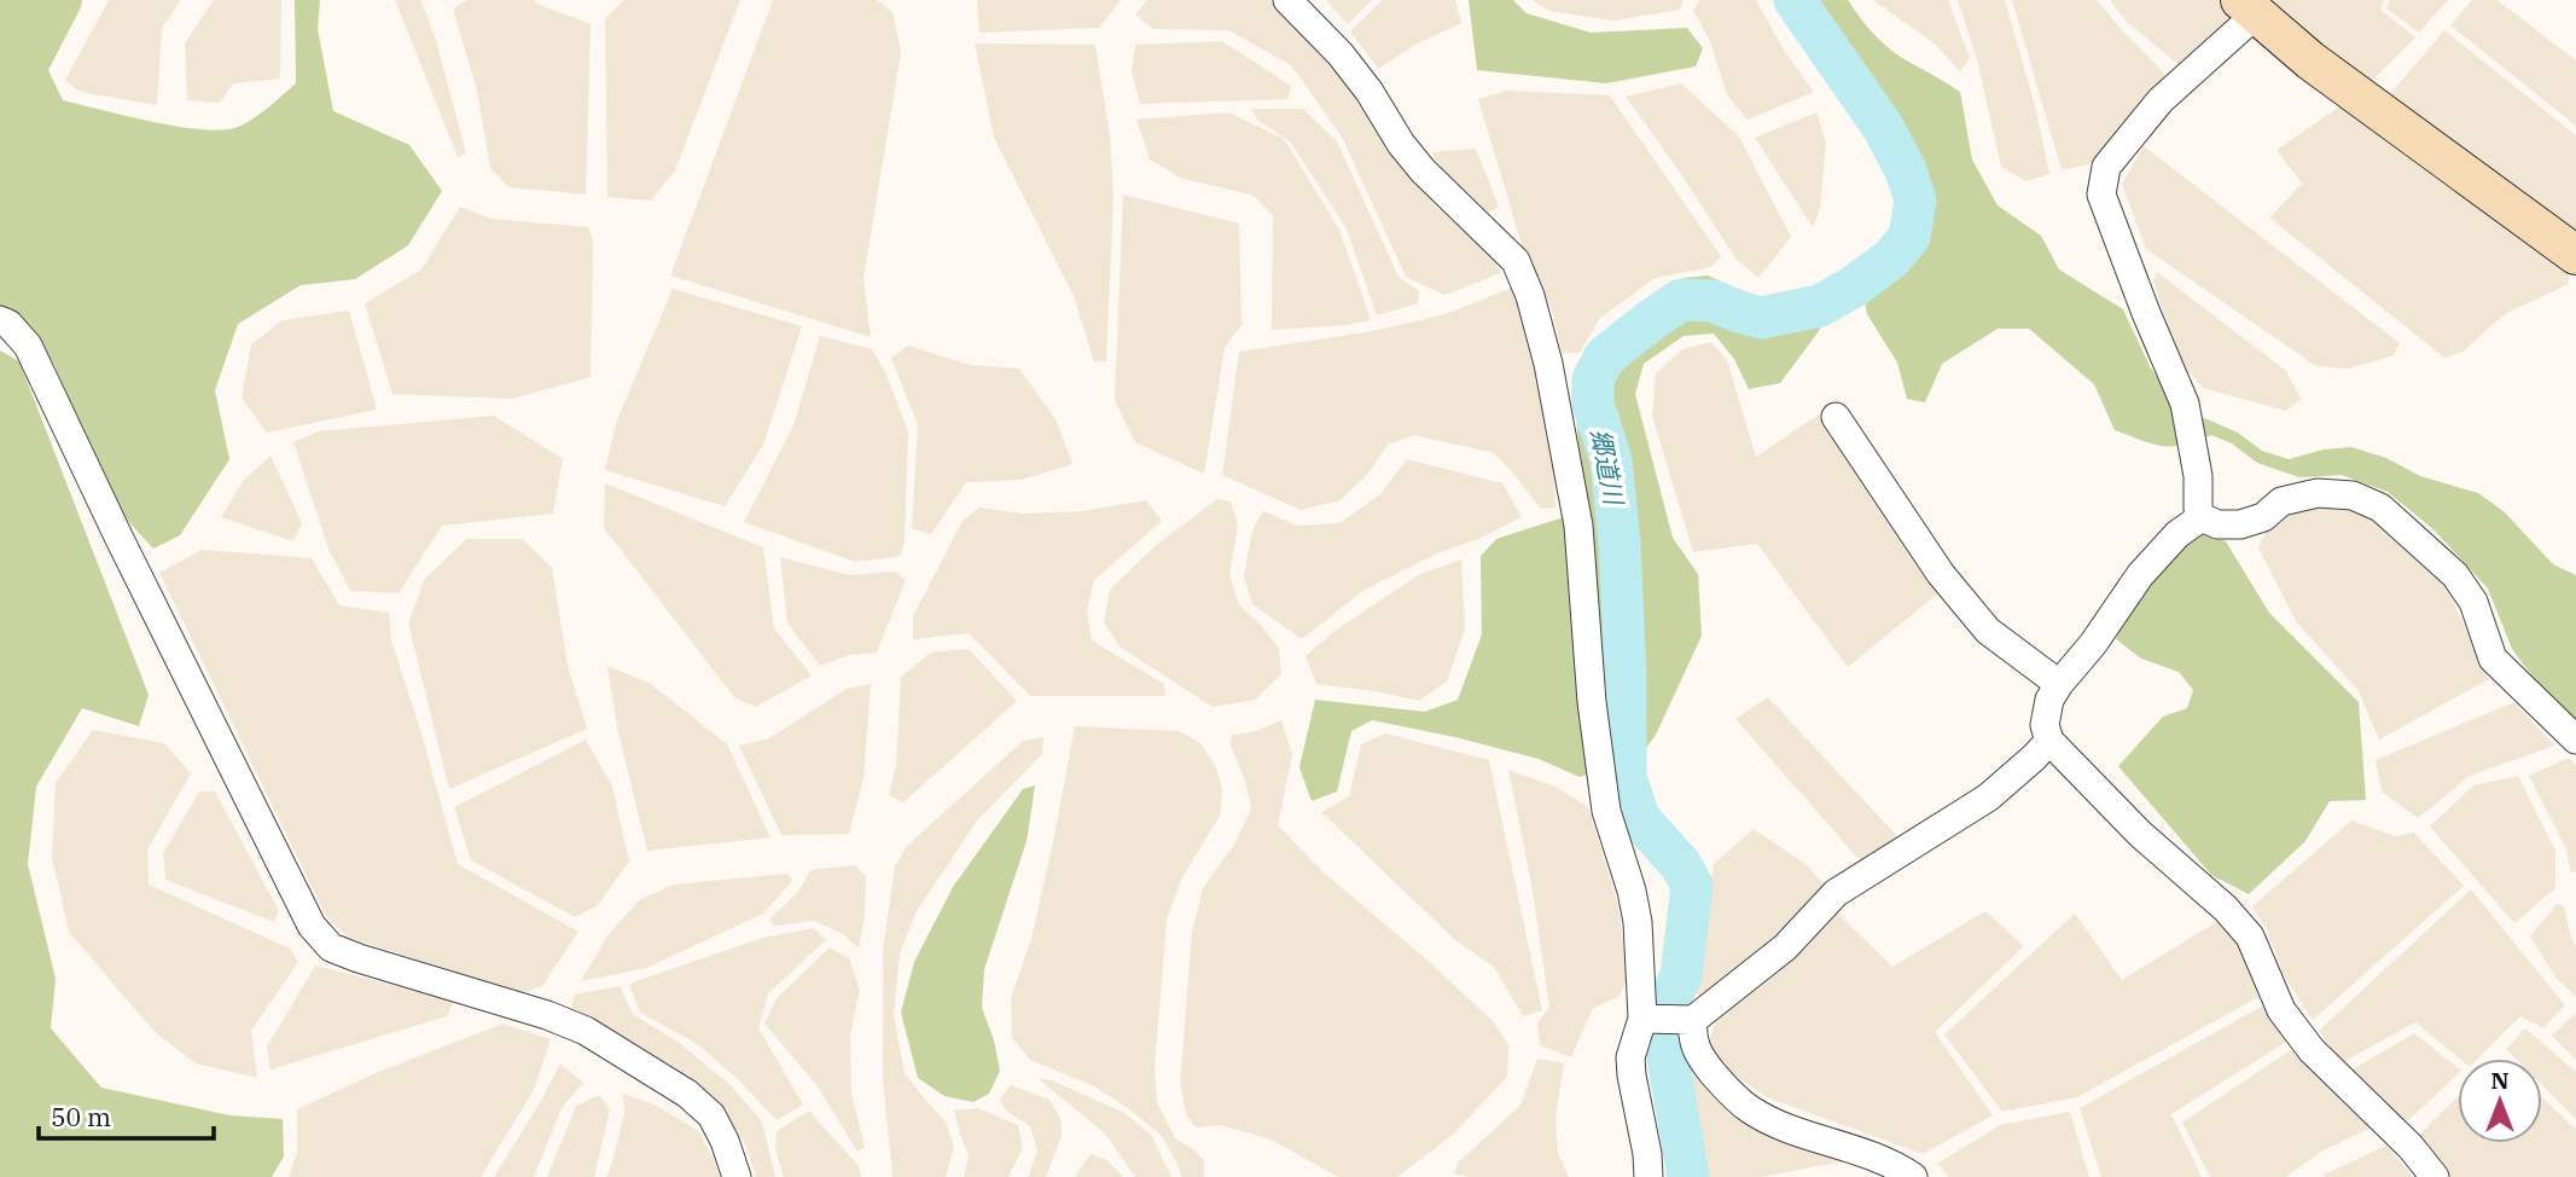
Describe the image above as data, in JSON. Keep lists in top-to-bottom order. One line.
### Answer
{"water":["郷道川"],"scale_bar":"50 m","north":"top"}
